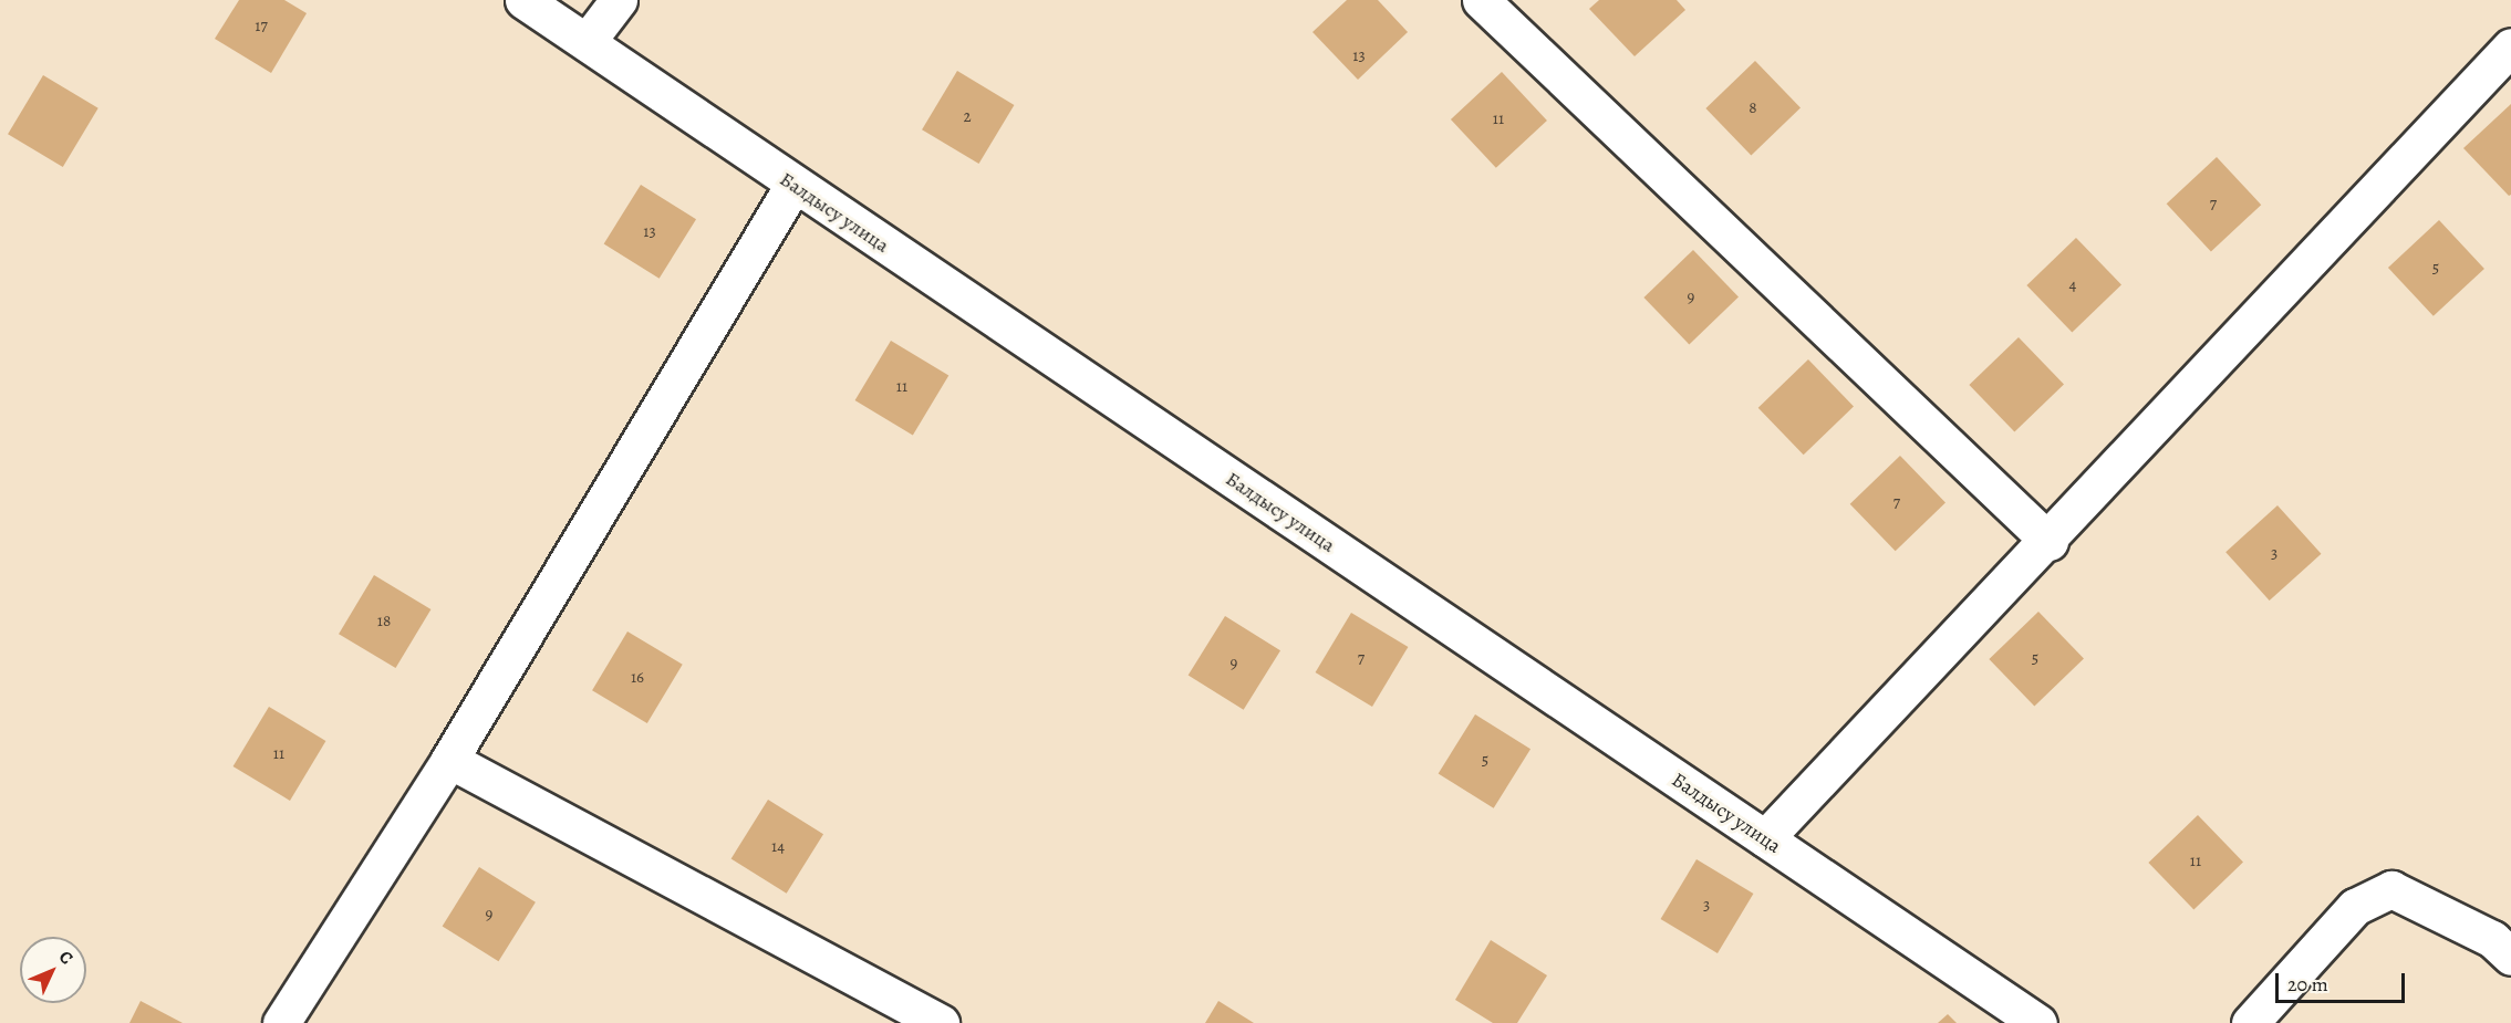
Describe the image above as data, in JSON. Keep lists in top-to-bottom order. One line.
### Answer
{"streets":{"street":["Балдысу улица"]},"house_numbers":["17","13","8","2","11","7","13","5","4","9","11","7","3","18","7","5","9","16","11","5","14","11","3","9"],"scale_bar":"20 m","north":"top right"}
